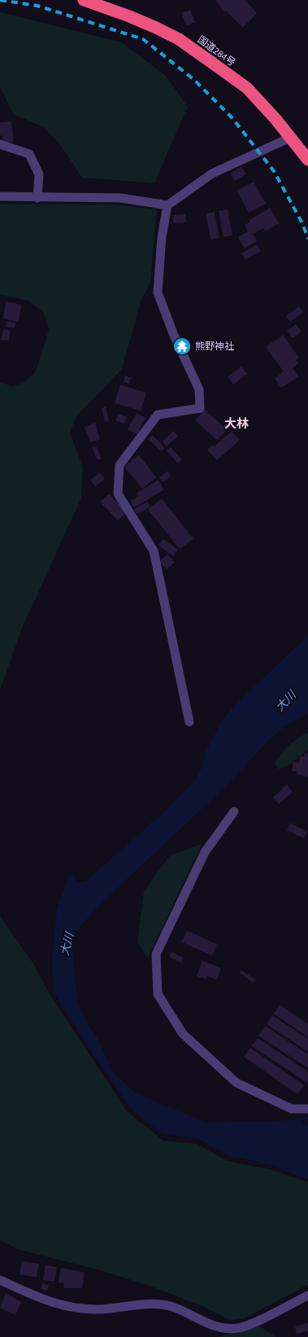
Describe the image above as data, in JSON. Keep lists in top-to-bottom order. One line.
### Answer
{"streets":{"highway":["国道284号"]},"districts":["大林"],"water":["大川"],"places":{"temple":["熊野神社"]}}
